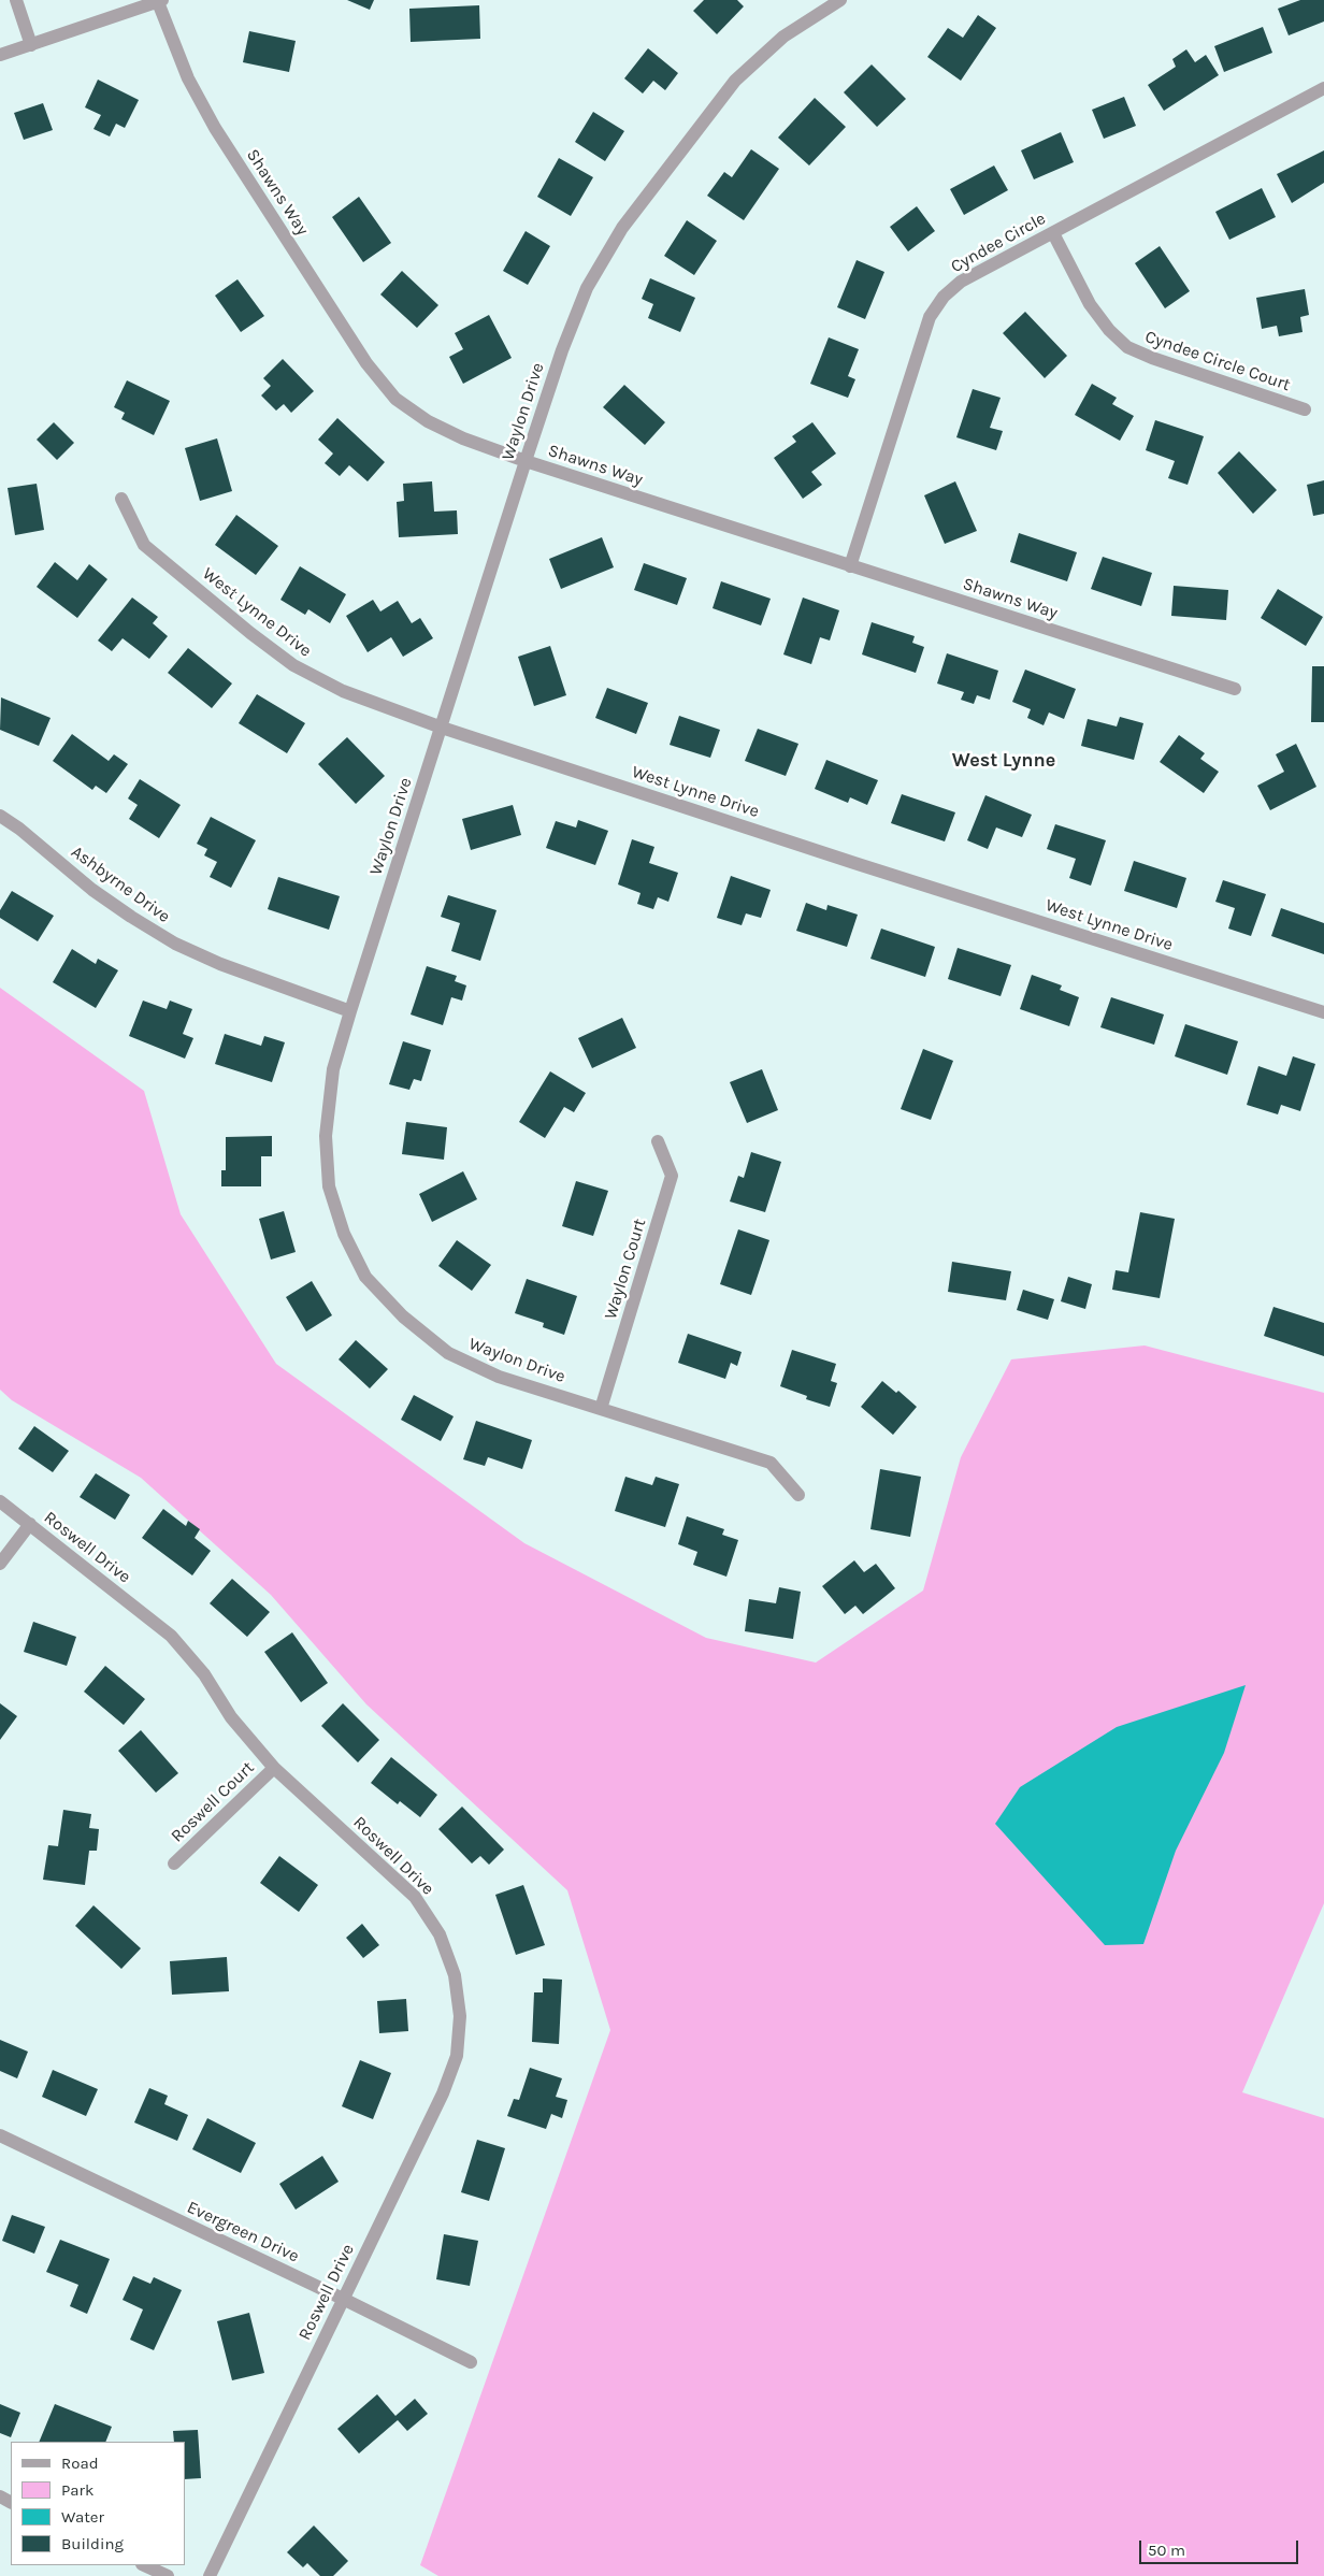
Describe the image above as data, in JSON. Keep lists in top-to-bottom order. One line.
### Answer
{"streets":{"street":["Shawns Way","Cyndee Circle","Cyndee Circle Court","Waylon Drive","West Lynne Drive","Ashbyrne Drive","Waylon Court","Roswell Drive","Roswell Court","Evergreen Drive"]},"crossings":[["Shawns Way","Cyndee Circle"],["Shawns Way","Waylon Drive"],["Cyndee Circle","Cyndee Circle Court"],["Waylon Drive","West Lynne Drive"],["Waylon Drive","Ashbyrne Drive"],["Waylon Drive","Waylon Court"],["Roswell Drive","Roswell Court"],["Roswell Drive","Evergreen Drive"]],"districts":["West Lynne"],"legend":["Road","Park","Water","Building"],"scale_bar":"50 m"}
